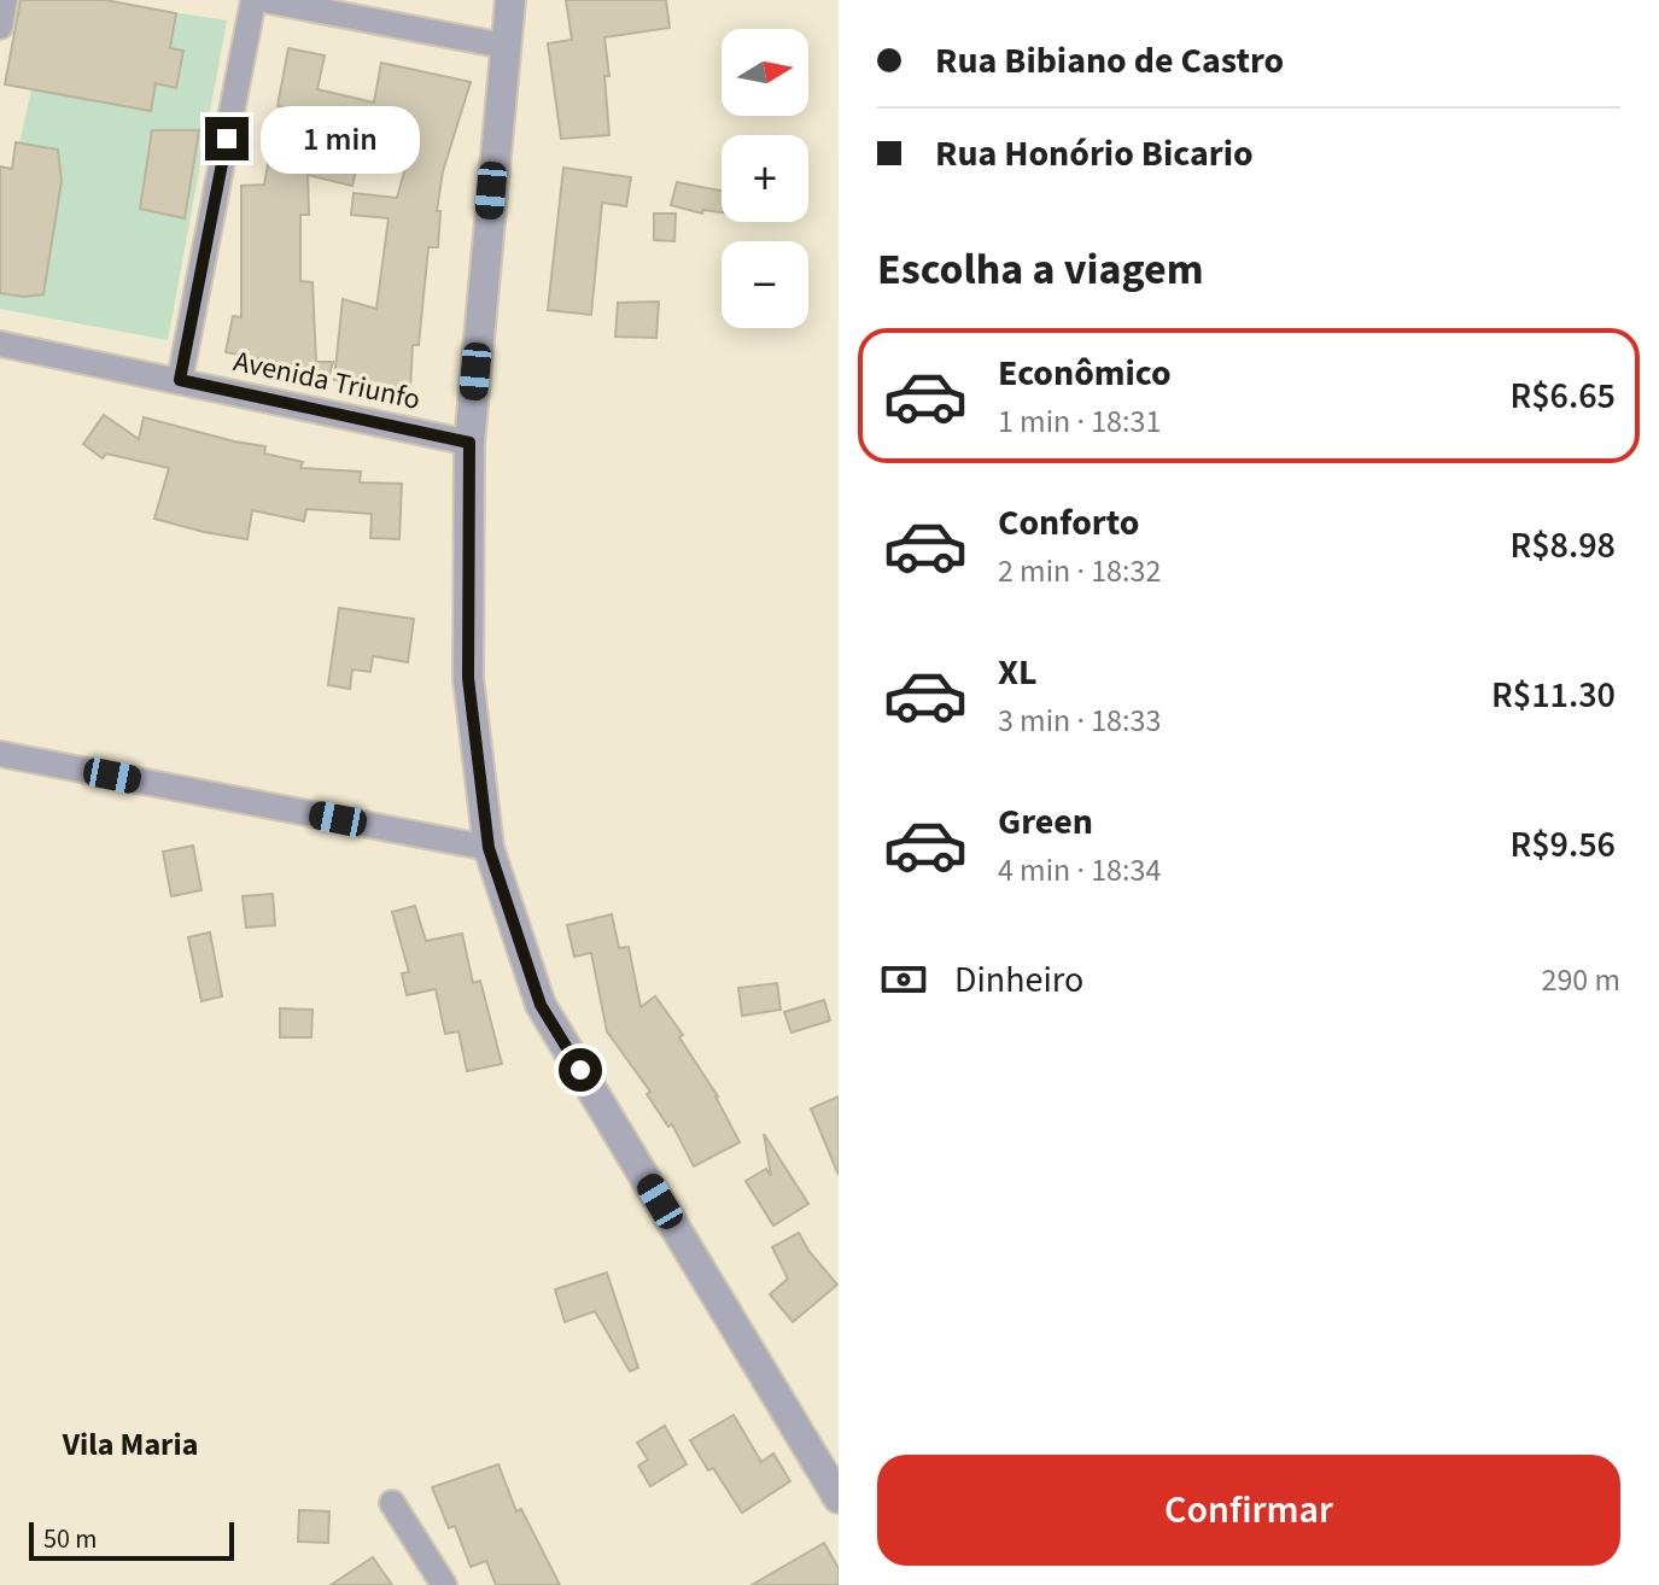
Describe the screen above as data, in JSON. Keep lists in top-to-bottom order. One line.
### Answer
{"streets":{"street":["Avenida Triunfo"]},"districts":["Vila Maria"],"scale_bar":"50 m","north":"right","page":{"banner":["Rua Bibiano de Castro","Rua Honório Bicario"],"map_buttons":["+","−"],"bubble":"1 min","heading":"Escolha a viagem","list":[{"name":"Econômico","note":"1 min · 18:31","value":"R$6.65"},{"name":"Conforto","note":"2 min · 18:32","value":"R$8.98"},{"name":"XL","note":"3 min · 18:33","value":"R$11.30"},{"name":"Green","note":"4 min · 18:34","value":"R$9.56"}],"pay":["Dinheiro","290 m"],"buttons":"Confirmar","scale":"50 m"}}
